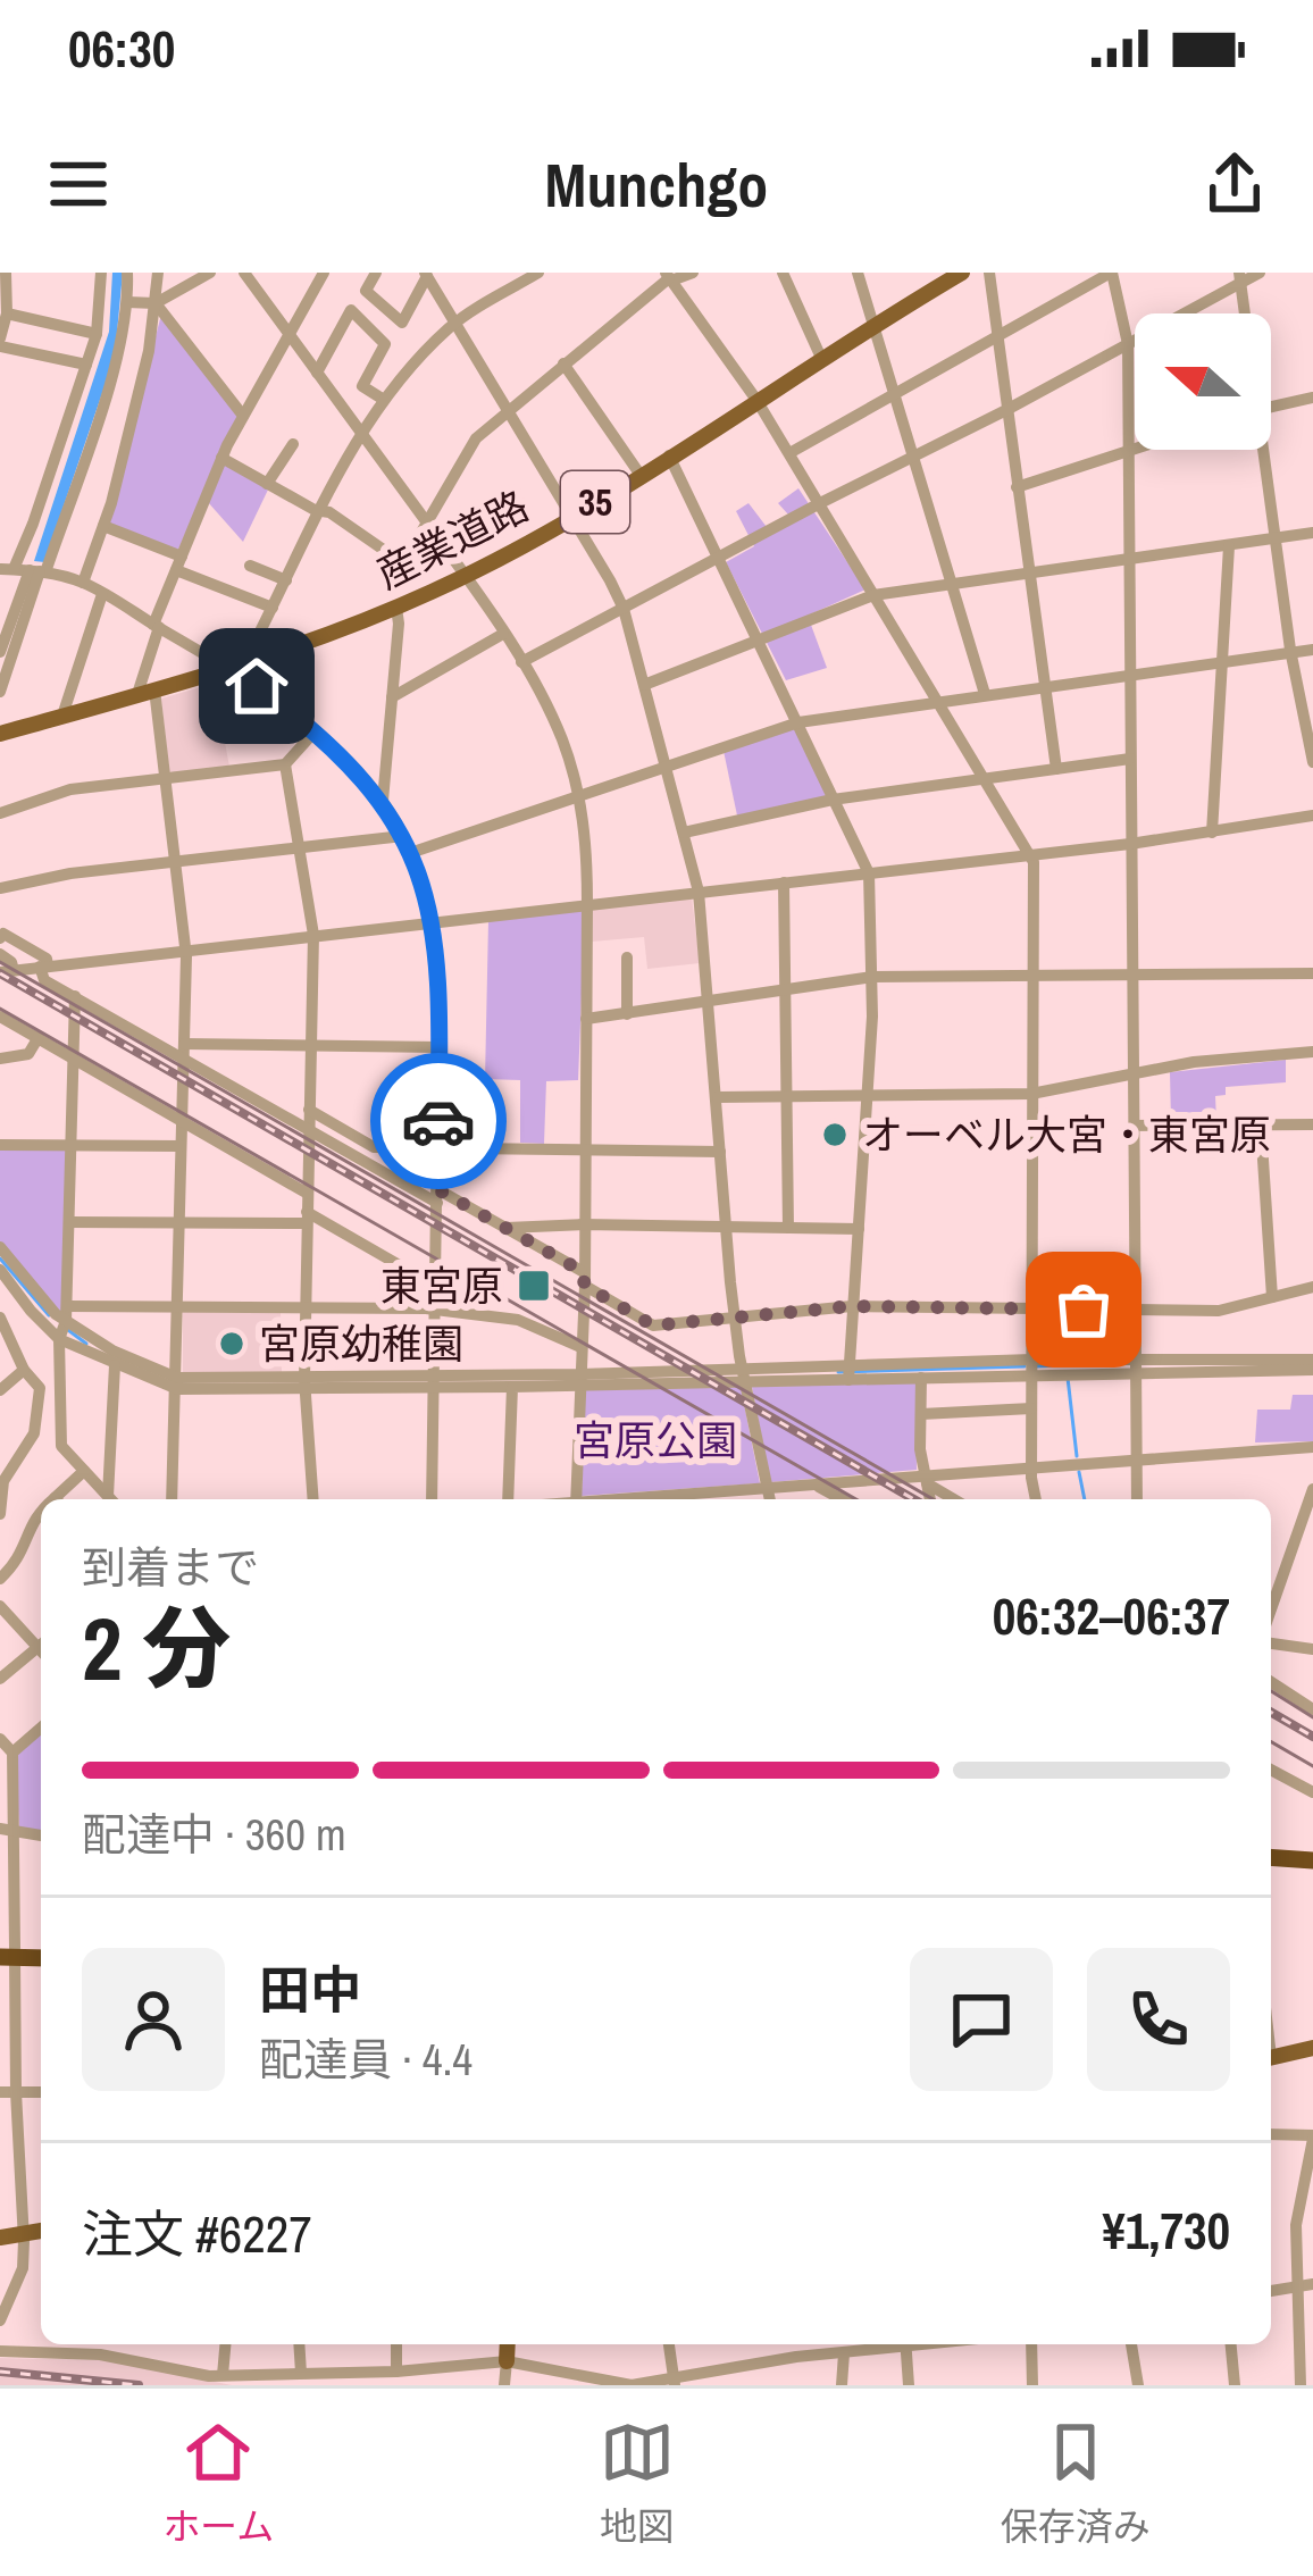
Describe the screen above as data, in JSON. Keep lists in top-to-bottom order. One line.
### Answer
{"streets":{"main road":["35","産業道路"]},"parks":["宮原公園"],"places":{"other":["オーベル大宮・東宮原","宮原幼稚園"],"transit":["東宮原"]},"north":"left","page":{"status":"06:30","header":"Munchgo","heading":["2 分","到着まで","06:32–06:37"],"panel":["田中","配達員 · 4.4","注文 #6227","¥1,730"],"bar":"配達中 · 360 m","tabs":["ホーム","地図","保存済み"]}}
